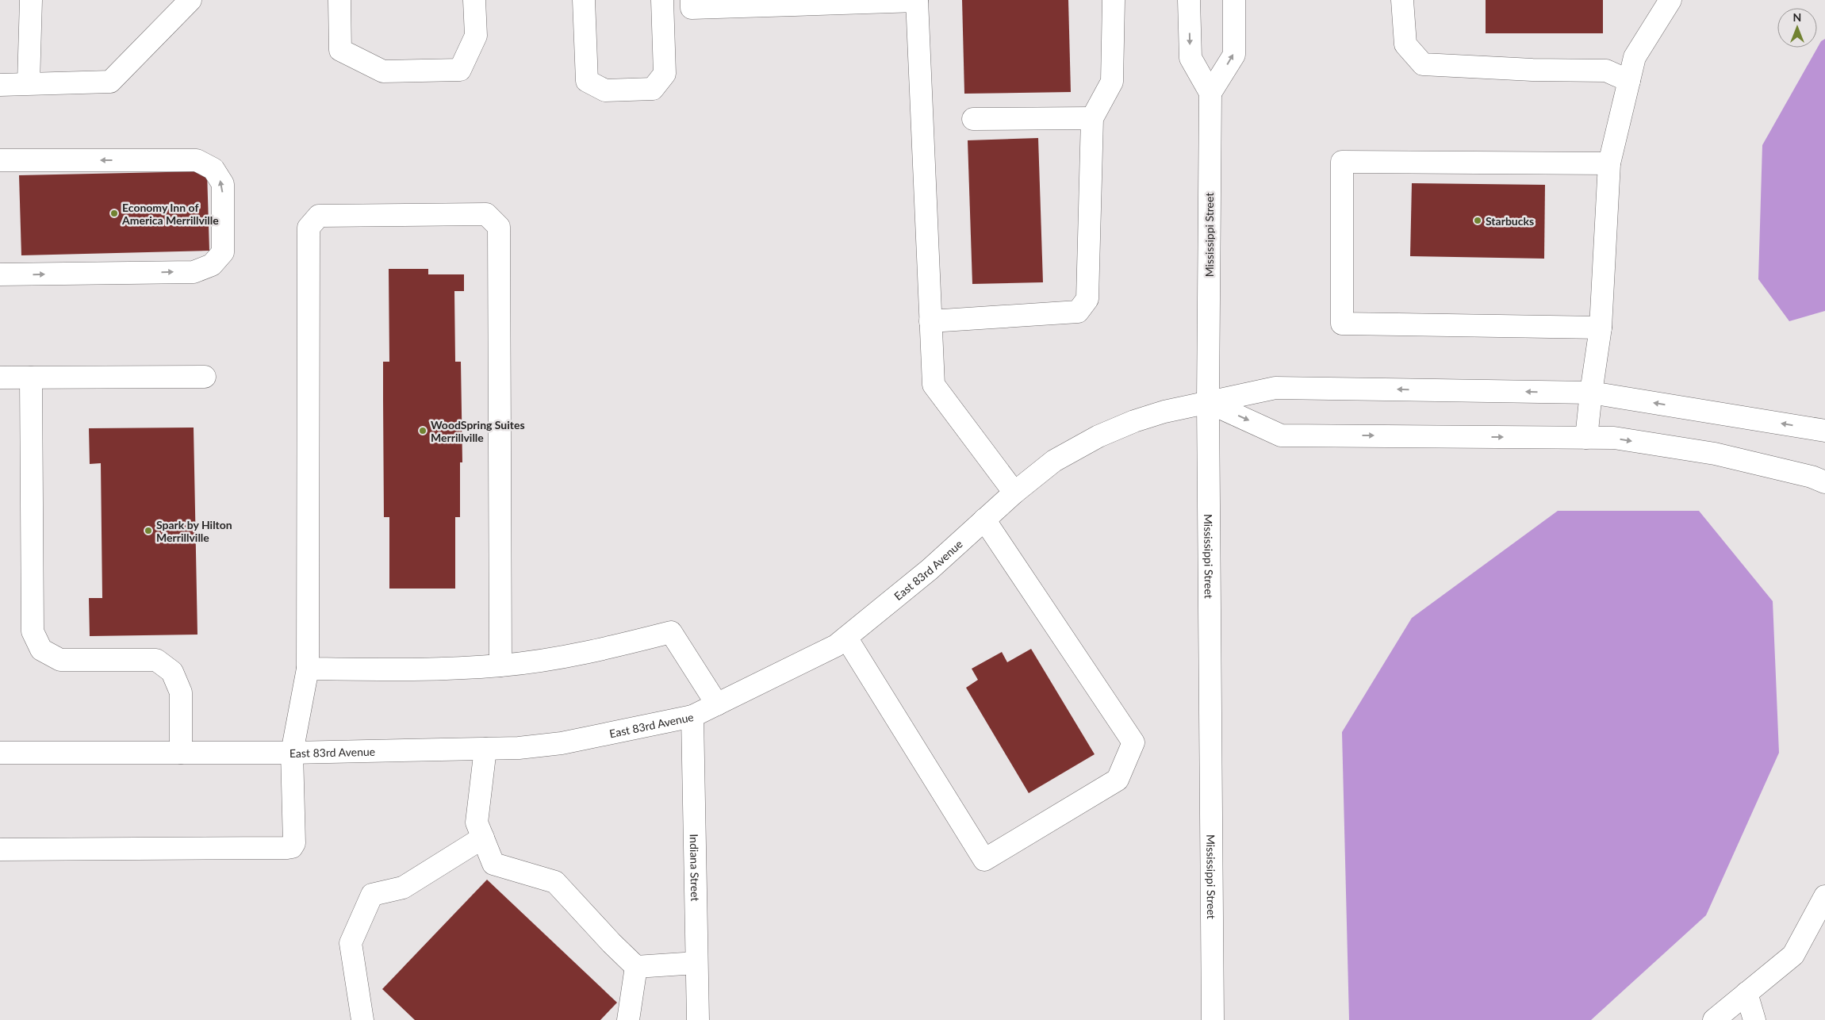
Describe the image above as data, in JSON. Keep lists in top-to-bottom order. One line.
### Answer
{"streets":{"street":["Mississippi Street","East 83rd Avenue","Indiana Street"]},"crossings":[["Mississippi Street","East 83rd Avenue"],["East 83rd Avenue","Indiana Street"]],"places":["Economy Inn of America Merrillville","Starbucks","WoodSpring Suites Merrillville","Spark by Hilton Merrillville"],"north":"top"}
